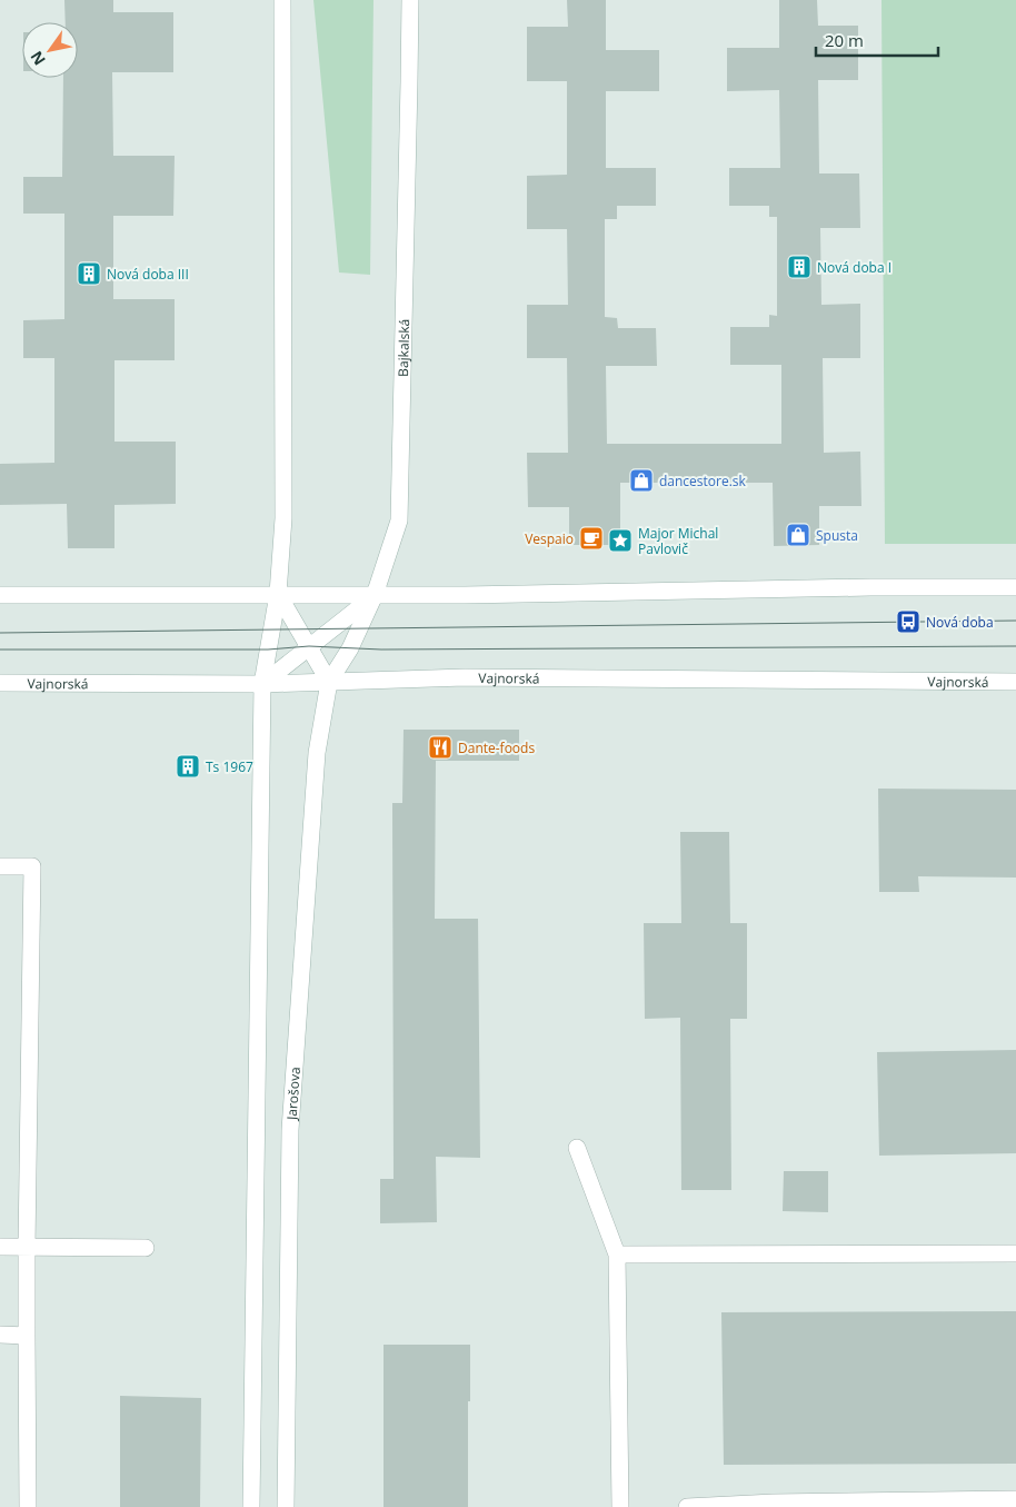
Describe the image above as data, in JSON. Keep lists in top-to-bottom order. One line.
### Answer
{"streets":{"main road":["Bajkalská","Vajnorská","Jarošova"]},"crossings":[["Bajkalská","Vajnorská"],["Bajkalská","Jarošova"],["Vajnorská","Jarošova"]],"places":{"building":["Nová doba I","Nová doba III","Ts 1967"],"shop":["dancestore.sk","Spusta"],"cafe":["Vespaio"],"place":["Major Michal Pavlovič"],"bus stop":["Nová doba"],"restaurant":["Dante-foods"]},"scale_bar":"20 m","north":"bottom left"}
